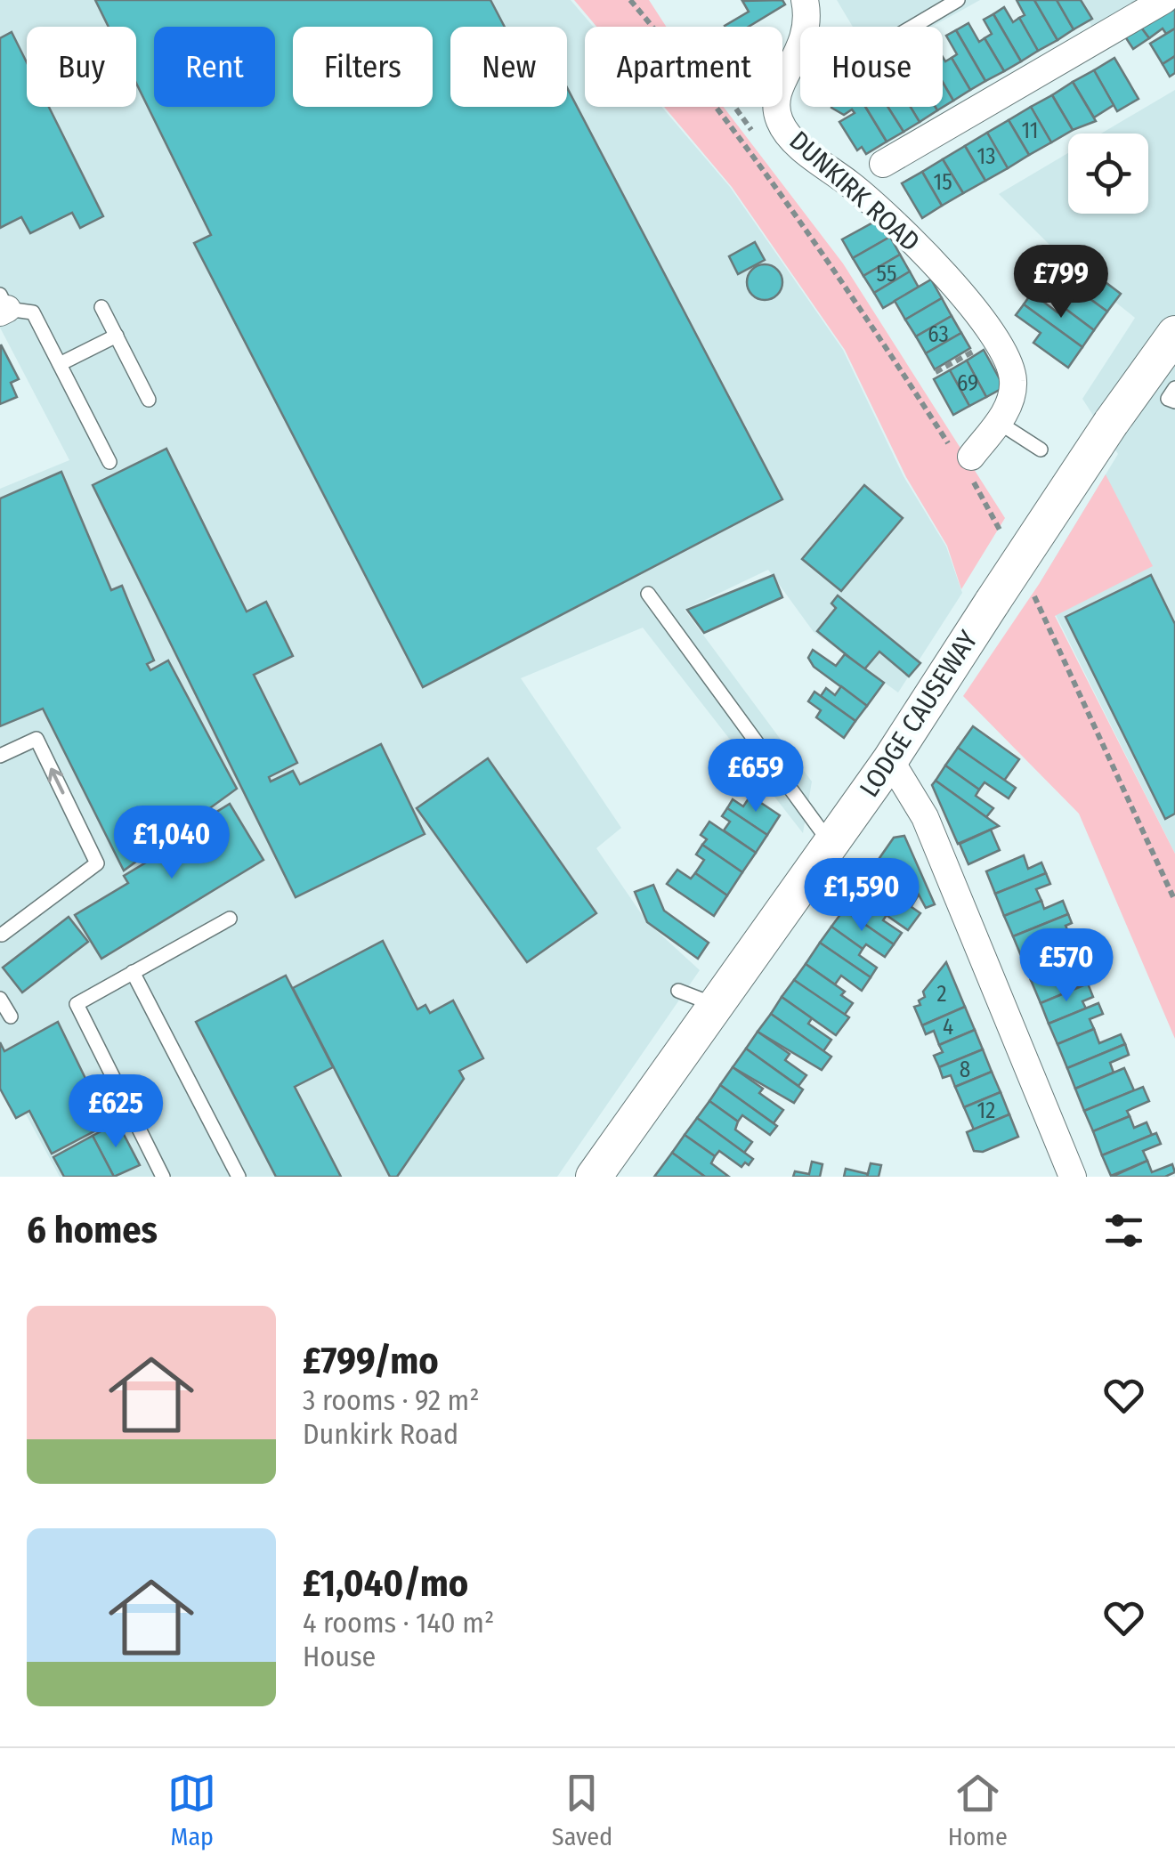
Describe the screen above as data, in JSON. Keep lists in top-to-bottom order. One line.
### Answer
{"streets":{"main road":["LODGE CAUSEWAY"],"street":["DUNKIRK ROAD"]},"house_numbers":["11","13","15","55","63","69","2","4","8","12"],"page":{"chip":["Buy","Rent","Filters","New","Apartment","House"],"price":["£799","£659","£1,040","£1,590","£570","£625"],"heading":"6 homes","list":[{"name":"£799/mo","note":"3 rooms · 92 m² · Dunkirk Road"},{"name":"£1,040/mo","note":"4 rooms · 140 m² · House"}],"tabs":["Map","Saved","Home"]}}
